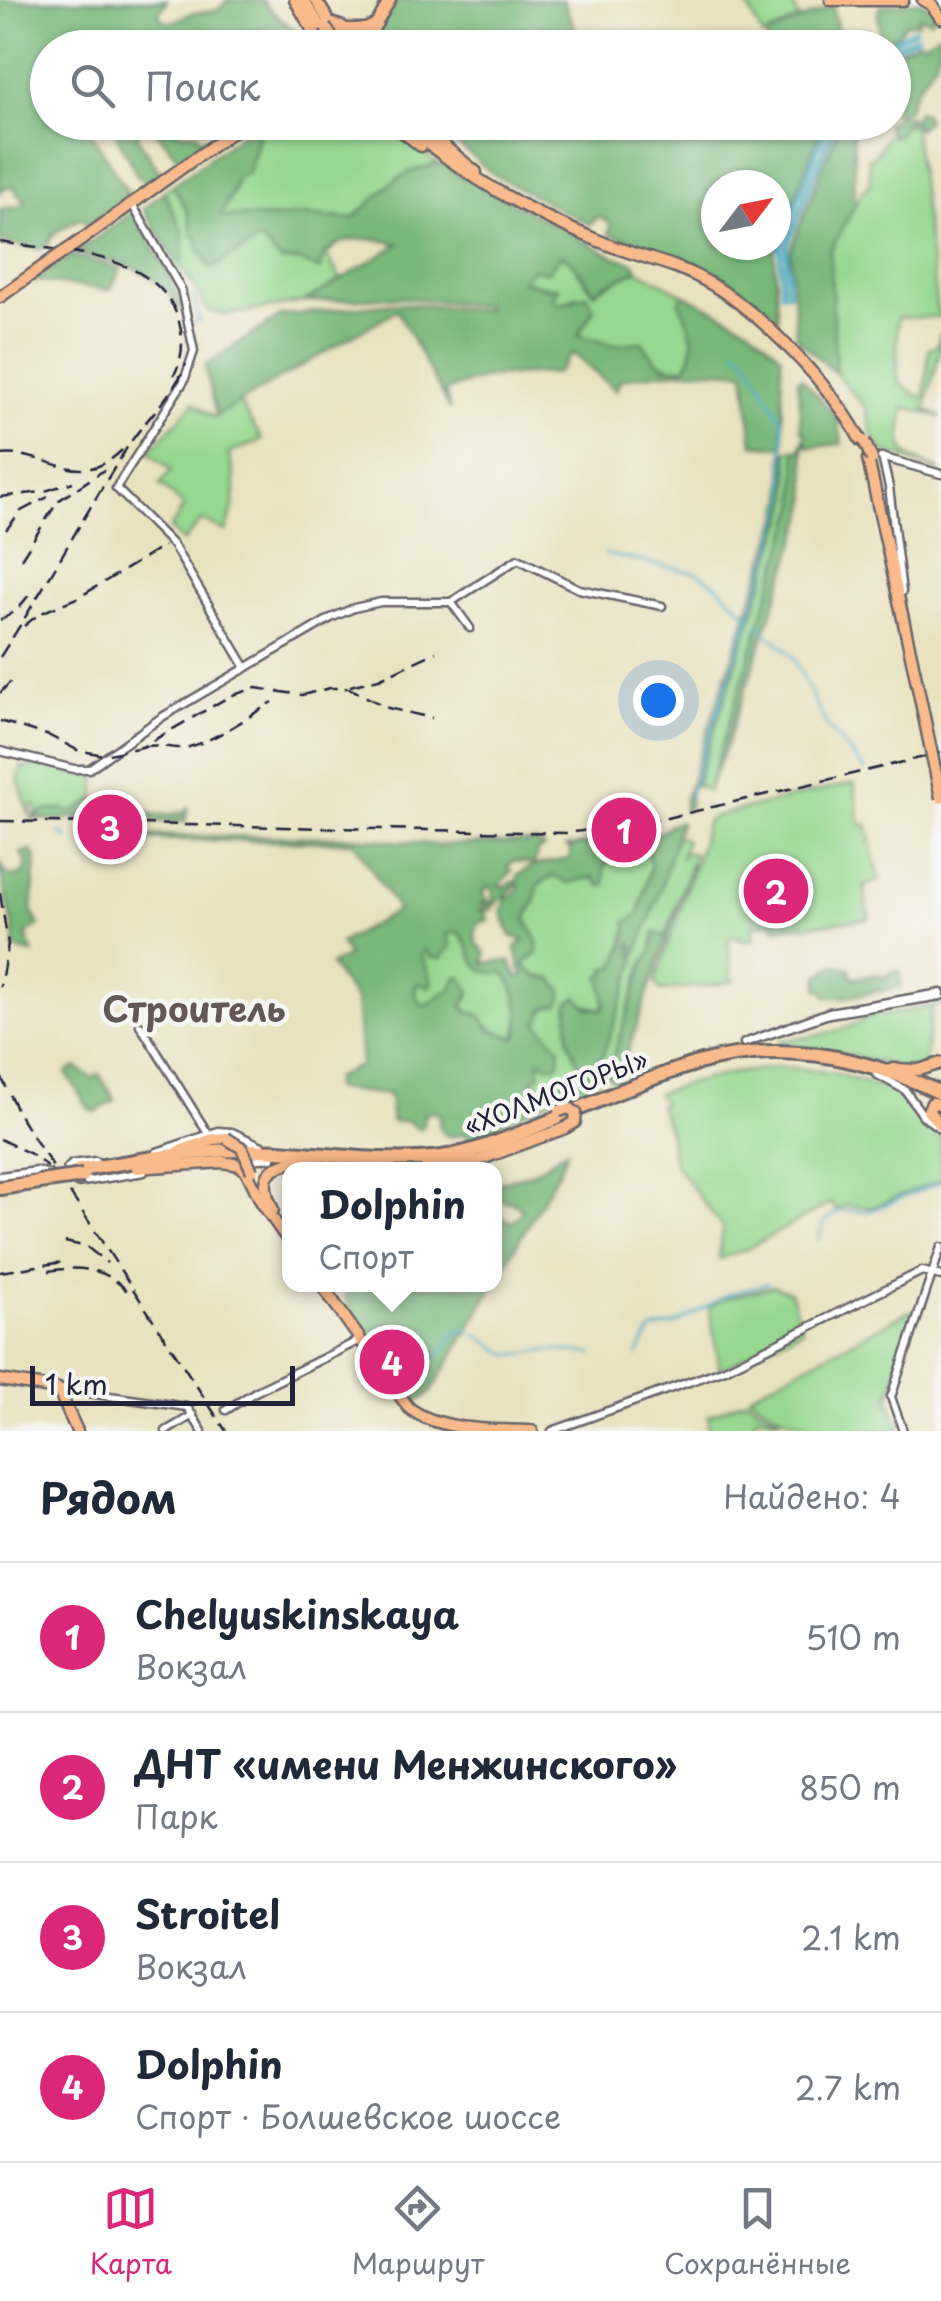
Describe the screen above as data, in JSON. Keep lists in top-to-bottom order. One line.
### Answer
{"streets":{"highway":["«ХОЛМОГОРЫ»"]},"districts":["Строитель"],"scale_bar":"1 km","north":"top right","page":{"search":"Поиск","pins":["3","1","2","4"],"popup":["Dolphin","Спорт"],"scale":"1 km","heading":["Рядом","Найдено: 4"],"list":[{"mark":"1","name":"Chelyuskinskaya","note":"Вокзал","value":"510 m"},{"mark":"2","name":"ДНТ «имени Менжинского»","note":"Парк","value":"850 m"},{"mark":"3","name":"Stroitel","note":"Вокзал","value":"2.1 km"},{"mark":"4","name":"Dolphin","note":"Спорт · Болшевское шоссе","value":"2.7 km"}],"nav":["Карта","Маршрут","Сохранённые"]}}
